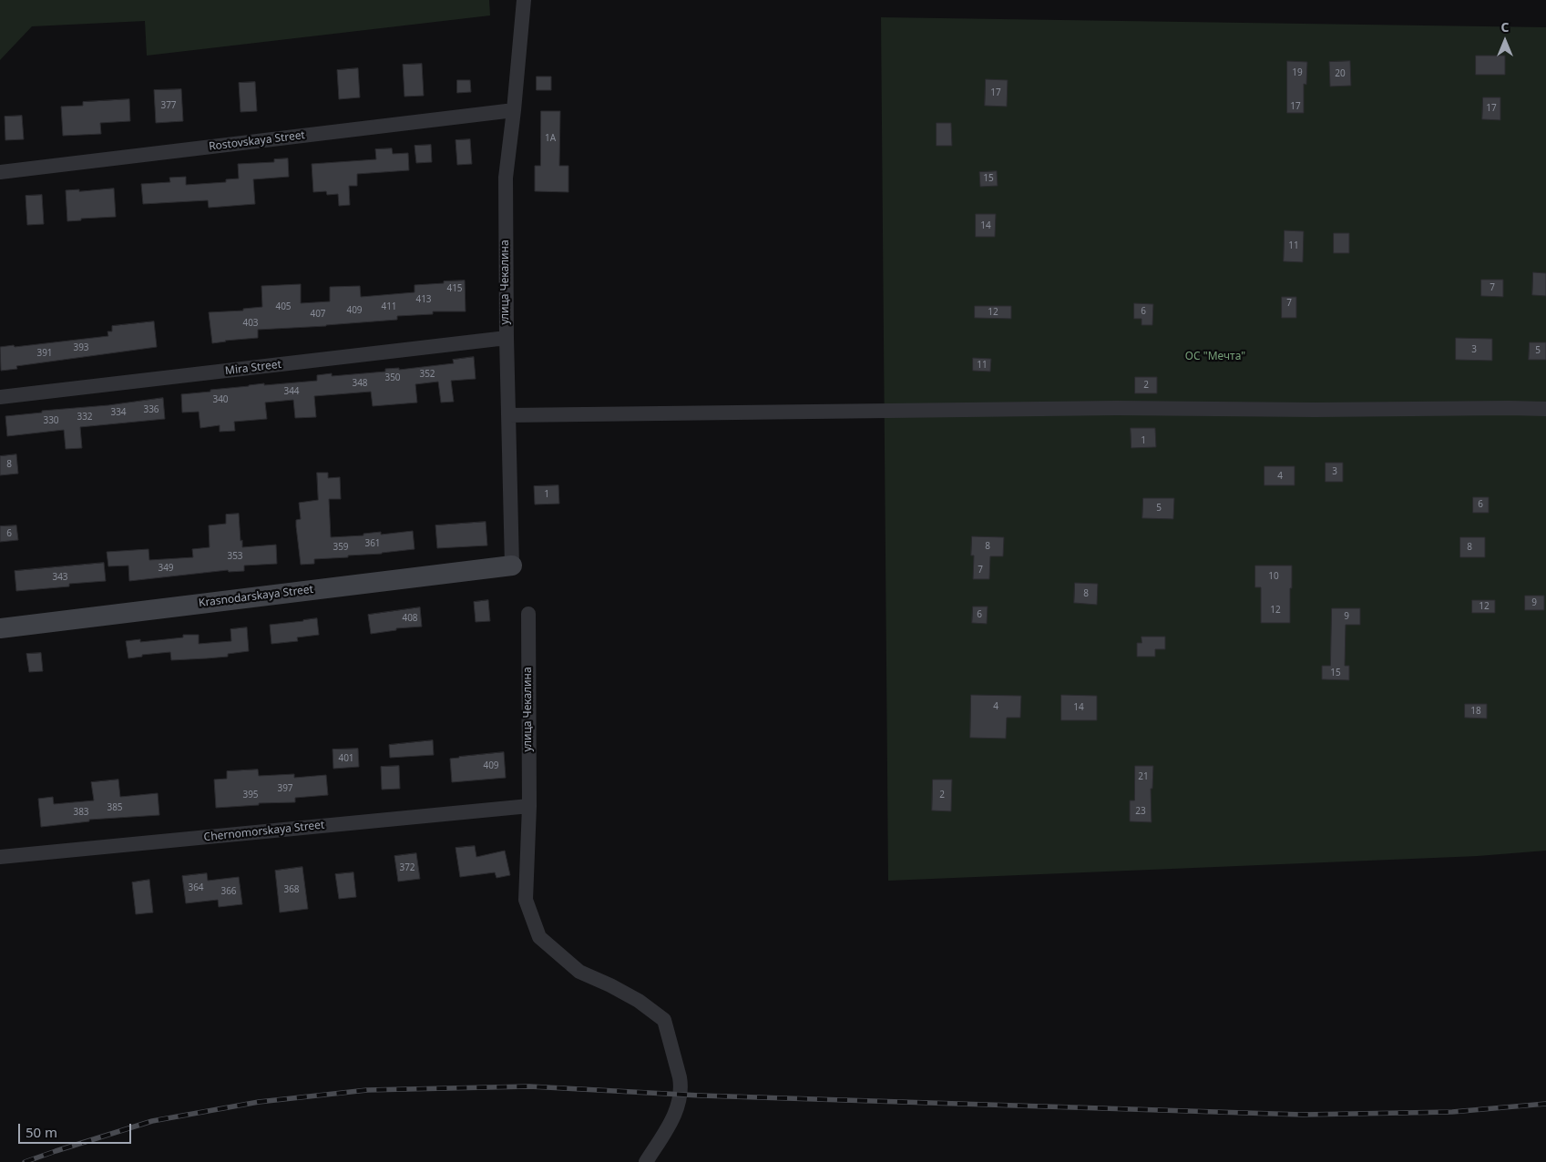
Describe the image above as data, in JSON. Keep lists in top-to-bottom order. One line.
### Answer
{"streets":{"street":["Rostovskaya Street","улица Чекалина","Mira Street","Krasnodarskaya Street","Chernomorskaya Street"]},"crossings":[["Rostovskaya Street","улица Чекалина"],["улица Чекалина","Mira Street"],["улица Чекалина","Krasnodarskaya Street"],["улица Чекалина","Chernomorskaya Street"]],"parks":["ОС \"Мечта\""],"house_numbers":["19","20","17","377","17","17","1А","15","14","11","7","415","413","7","405","411","409","6","12","407","403","393","3","5","391","11","352","350","348","2","344","340","336","334","332","330","1","8","3","4","1","6","5","6","361","8","359","8","353","349","7","10","343","8","9","12","12","6","9","408","15","4","14","18","401","409","21","397","395","2","385","23","383","372","364","368","366"],"scale_bar":"50 m","north":"top"}
